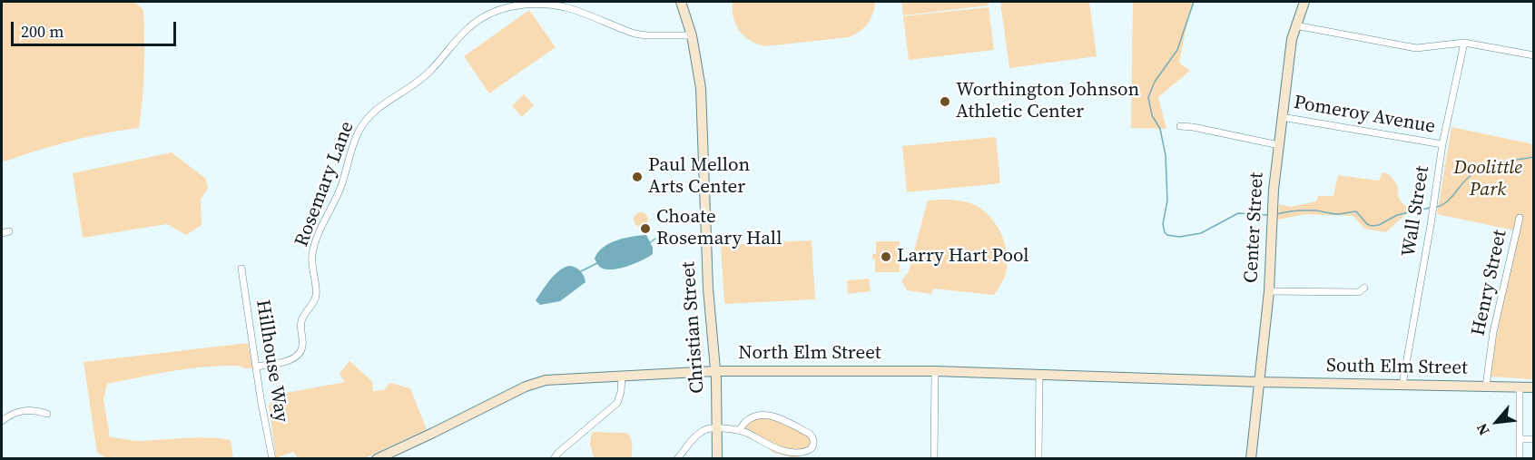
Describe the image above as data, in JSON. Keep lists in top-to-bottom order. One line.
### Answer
{"streets":{"main road":["Center Street","Christian Street","North Elm Street","South Elm Street"],"street":["Pomeroy Avenue","Rosemary Lane","Wall Street","Henry Street","Hillhouse Way"]},"crossings":[["Pomeroy Avenue","Wall Street"],["Pomeroy Avenue","Center Street"],["Rosemary Lane","Christian Street"],["Rosemary Lane","Hillhouse Way"],["Wall Street","South Elm Street"],["Center Street","North Elm Street"],["Center Street","South Elm Street"],["Henry Street","South Elm Street"],["Christian Street","North Elm Street"],["North Elm Street","South Elm Street"]],"parks":["Doolittle Park"],"places":["Worthington Johnson Athletic Center","Paul Mellon Arts Center","Choate Rosemary Hall","Larry Hart Pool"],"scale_bar":"200 m","north":"bottom left"}
